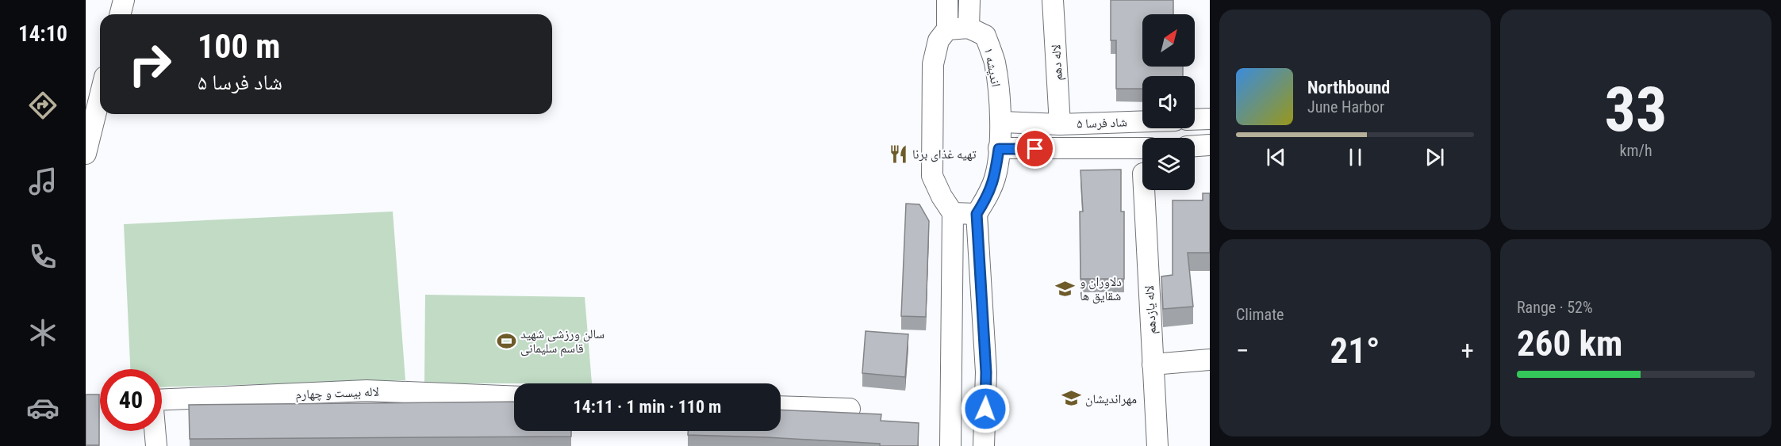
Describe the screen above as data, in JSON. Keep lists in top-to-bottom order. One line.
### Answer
{"streets":{"street":["لاله دهم","اندیشه ۱","شاد فرسا ۵","لاله یازدهم","لاله بیست و چهارم"]},"crossings":[["لاله دهم","شاد فرسا ۵"],["اندیشه ۱","شاد فرسا ۵"]],"places":{"restaurant":["تهیه غذای برنا"],"school or university":["دلاوران و شقایق ها","مهراندیشان"],"sports":["سالن ورزشی شهید قاسم سلیمانی"]},"north":"top right","page":{"tabs":"14:10","tile":[["33","km/h"],"Climate",["Range · 52%","260 km"]],"turn":["100 m","شاد فرسا ۵"],"song":["Northbound","June Harbor"],"heat":["−","21°","+"],"limit":"40","trip":"14:11 · 1 min · 110 m"}}
